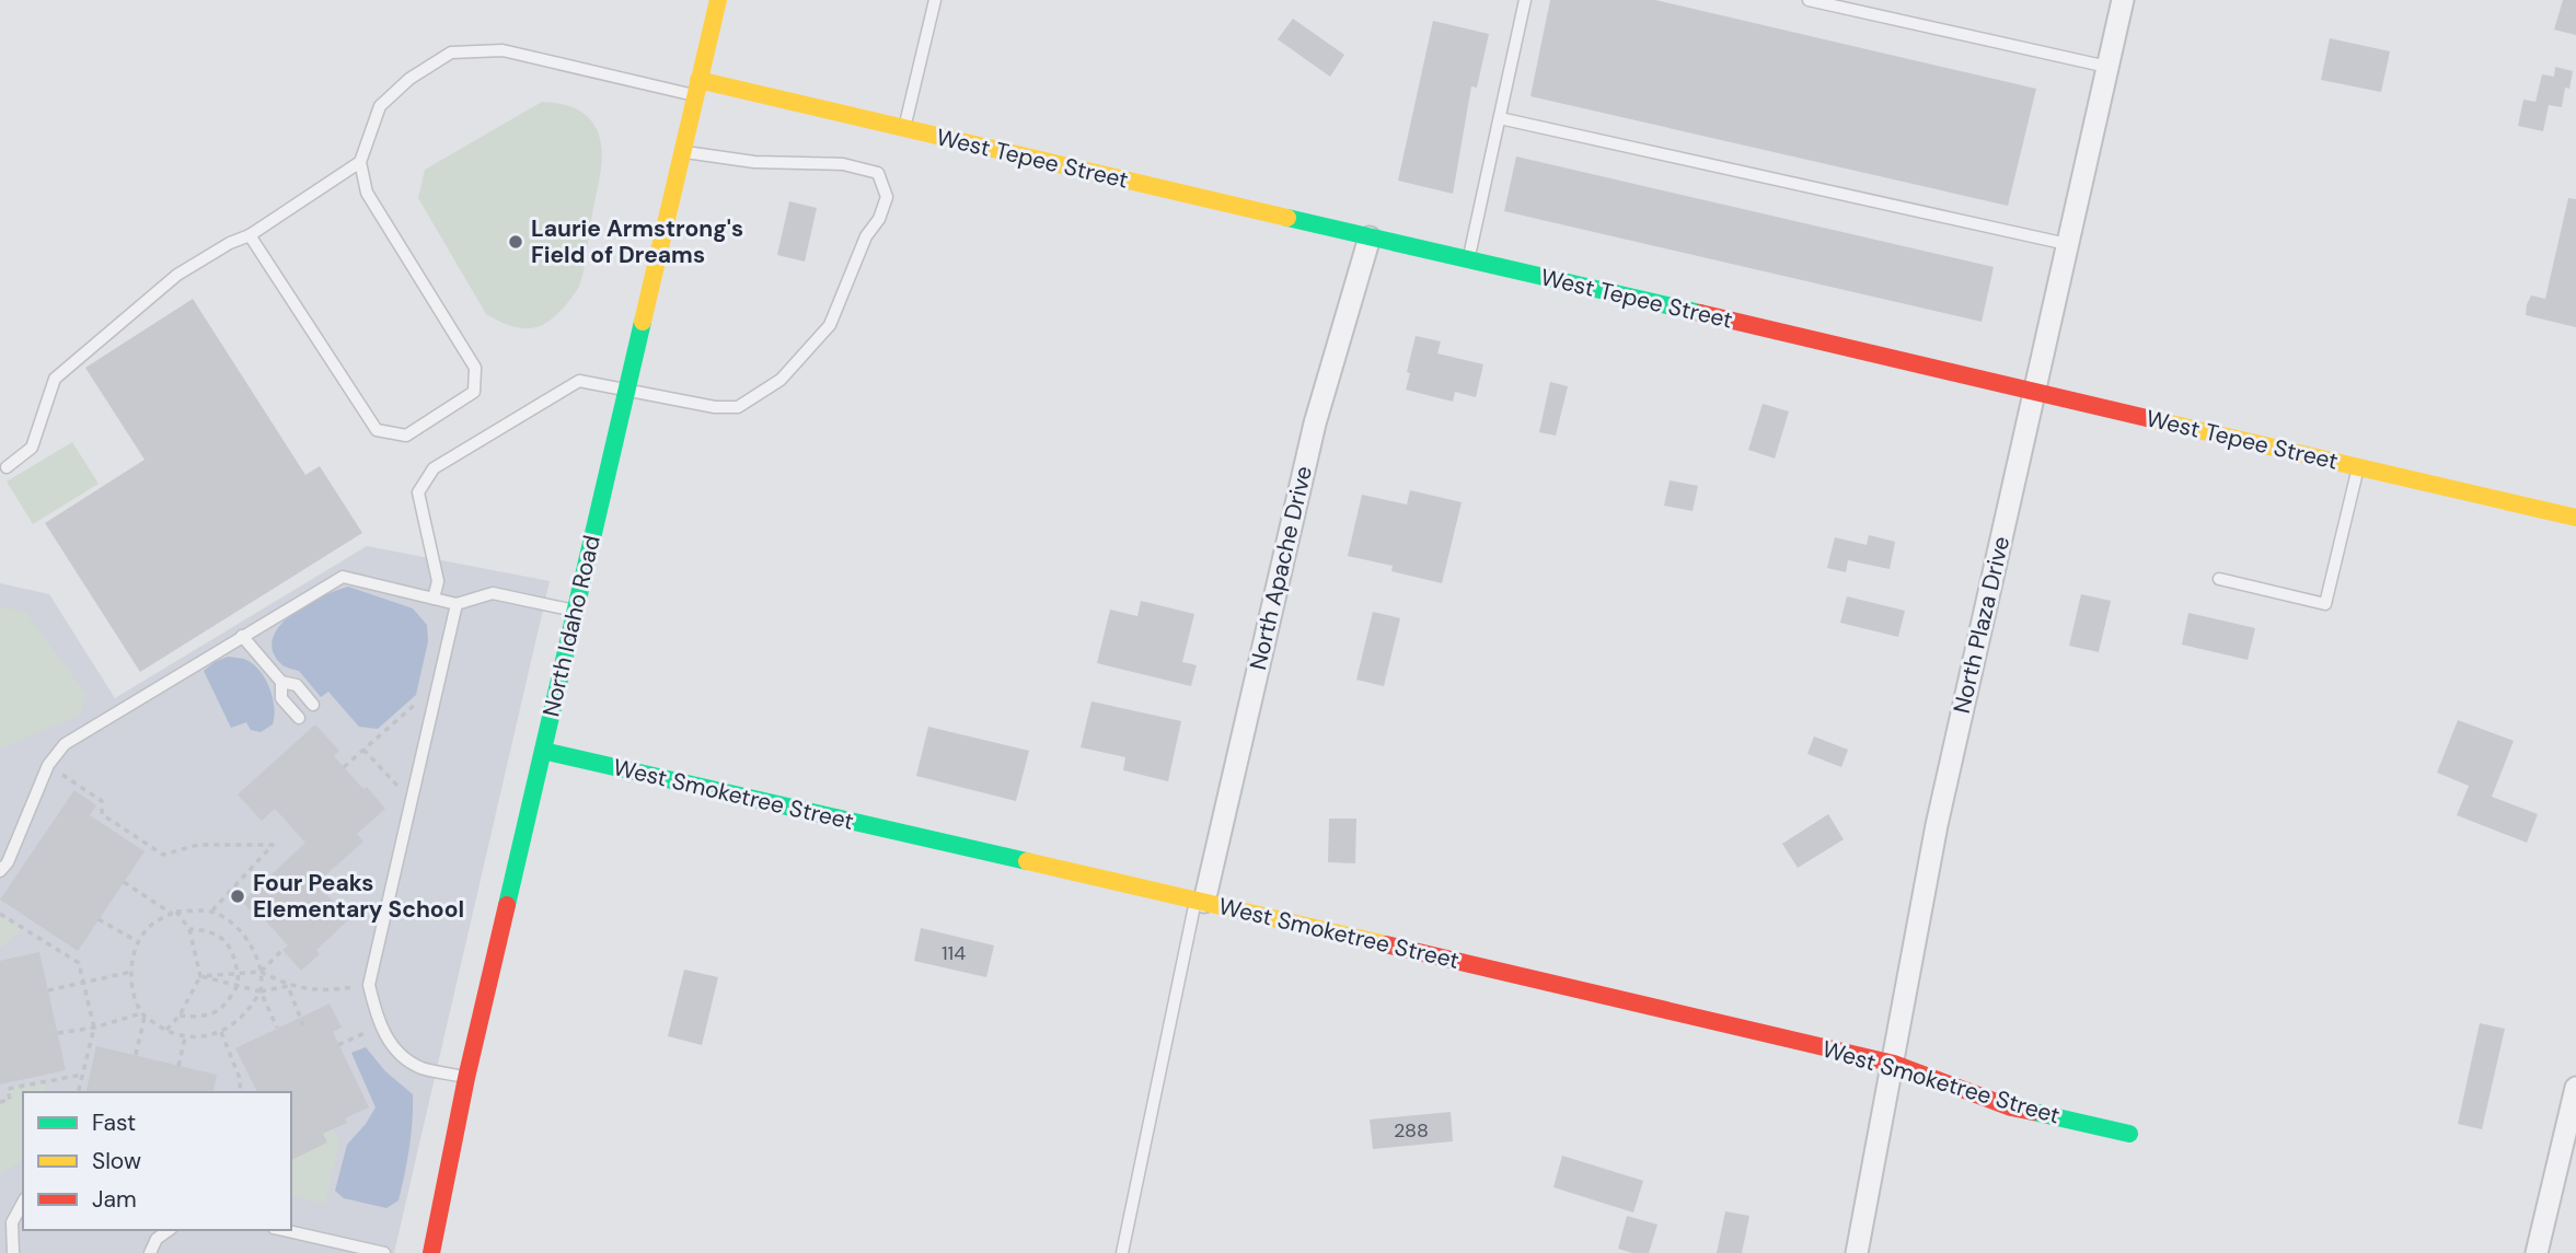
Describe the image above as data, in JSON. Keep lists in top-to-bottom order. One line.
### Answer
{"streets":{"street":["West Tepee Street","North Apache Drive","North Plaza Drive","North Idaho Road","West Smoketree Street"]},"crossings":[["West Tepee Street","North Apache Drive"],["West Tepee Street","North Plaza Drive"],["West Tepee Street","North Idaho Road"],["North Apache Drive","West Smoketree Street"],["North Plaza Drive","West Smoketree Street"],["North Idaho Road","West Smoketree Street"]],"places":["Laurie Armstrong's Field of Dreams","Four Peaks Elementary School"],"house_numbers":["114","288"],"legend":["Fast","Slow","Jam"]}
